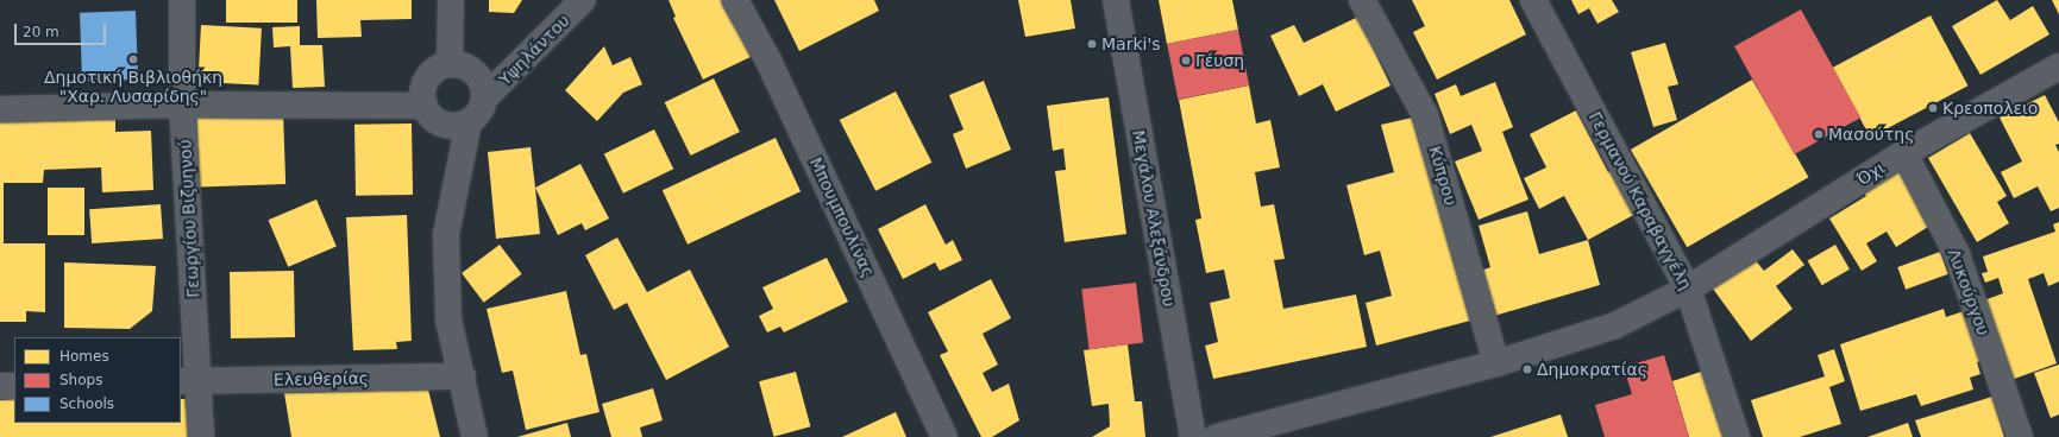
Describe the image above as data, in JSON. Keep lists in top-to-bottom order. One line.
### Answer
{"streets":{"street":["Υψηλάντου","Όχι","Κύπρου","Γερμανού Καραβαγγέλη","Μπουμπουλίνας","Γεωργίου Βιζυηνού","Μεγάλου Αλεξάνδρου","Λυκούργου","Ελευθερίας"]},"crossings":[["Όχι","Γερμανού Καραβαγγέλη"],["Όχι","Λυκούργου"],["Γεωργίου Βιζυηνού","Ελευθερίας"]],"places":["Marki's","Δημοτική Βιβλιοθήκη \"Χαρ. Λυσαρίδης\"","Γέυση","Κρεοπολειο","Μασούτης","Δημοκρατίας"],"legend":["Homes","Shops","Schools"],"scale_bar":"20 m"}
